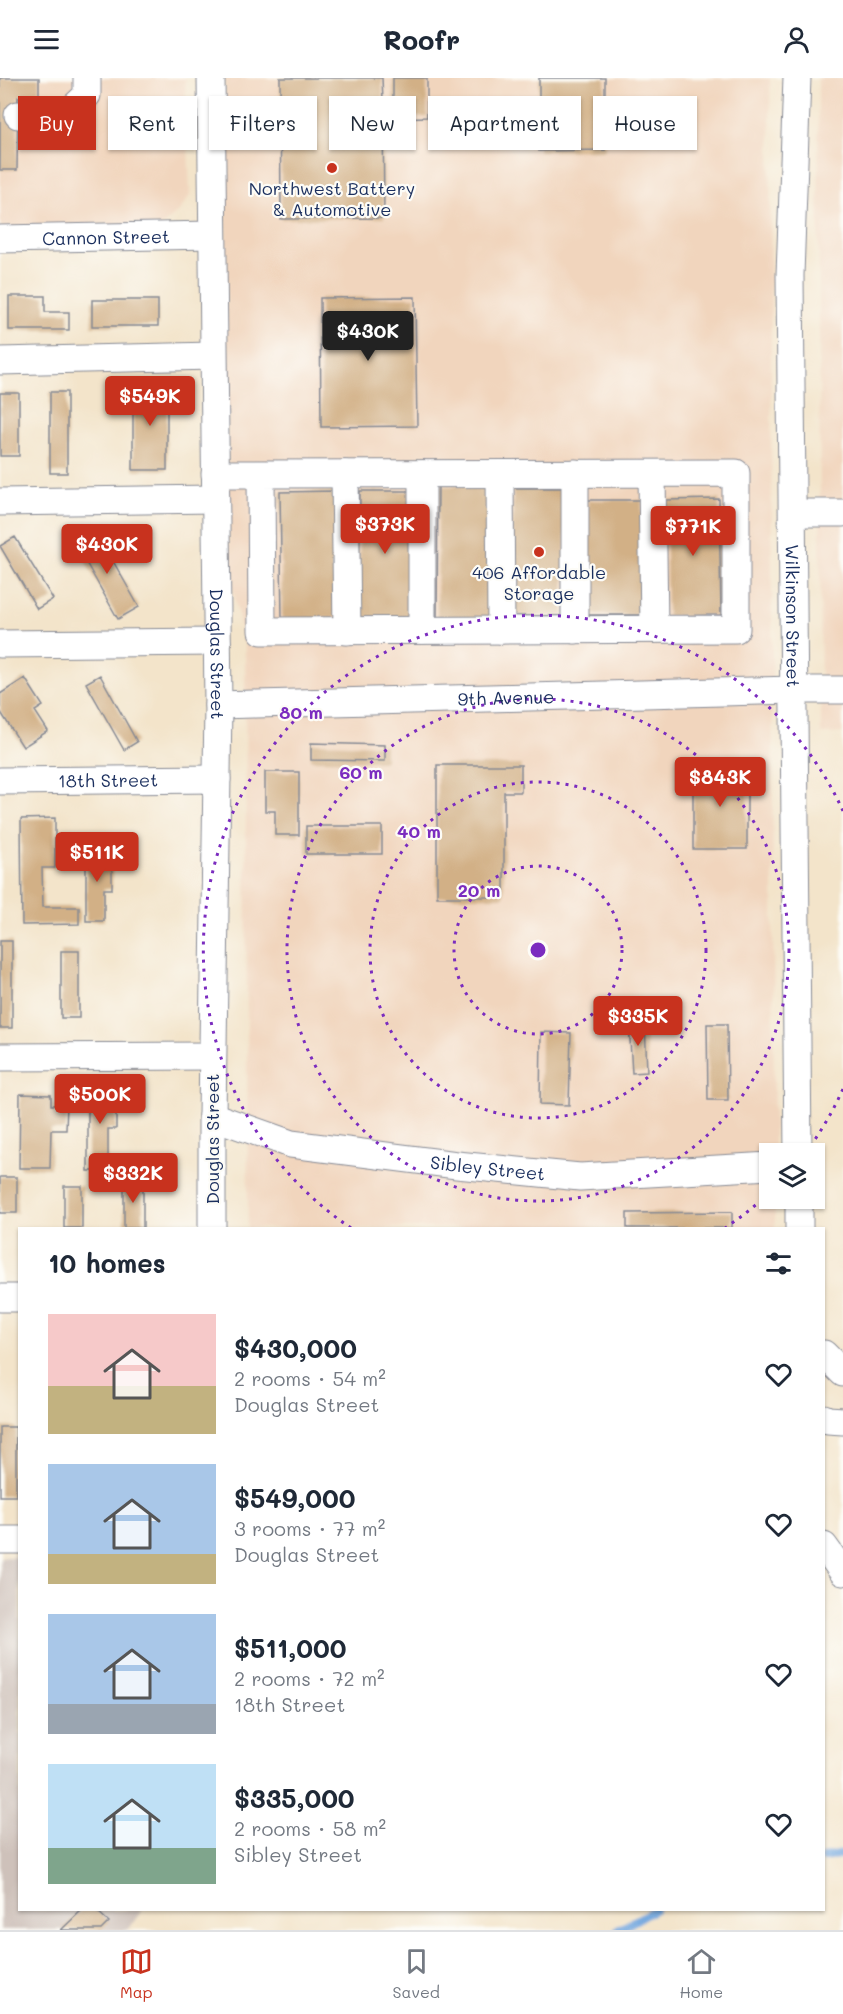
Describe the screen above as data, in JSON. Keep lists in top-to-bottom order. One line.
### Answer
{"streets":{"street":["Cannon Street","Wilkinson Street","Douglas Street","9th Avenue","18th Street","Sibley Street"]},"crossings":[["Cannon Street","Douglas Street"],["Wilkinson Street","9th Avenue"],["Douglas Street","9th Avenue"],["Douglas Street","18th Street"],["Douglas Street","Sibley Street"]],"places":["Northwest Battery & Automotive","406 Affordable Storage"],"page":{"header":"Roofr","chip":["Buy","Rent","Filters","New","Apartment","House"],"price":["$430K","$549K","$373K","$771K","$430K","$843K","$511K","$335K","$500K","$332K"],"heading":"10 homes","list":[{"name":"$430,000","note":"2 rooms · 54 m² · Douglas Street"},{"name":"$549,000","note":"3 rooms · 77 m² · Douglas Street"},{"name":"$511,000","note":"2 rooms · 72 m² · 18th Street"},{"name":"$335,000","note":"2 rooms · 58 m² · Sibley Street"}],"tabs":["Map","Saved","Home"]},"rings":["80 m","60 m","40 m","20 m"]}
